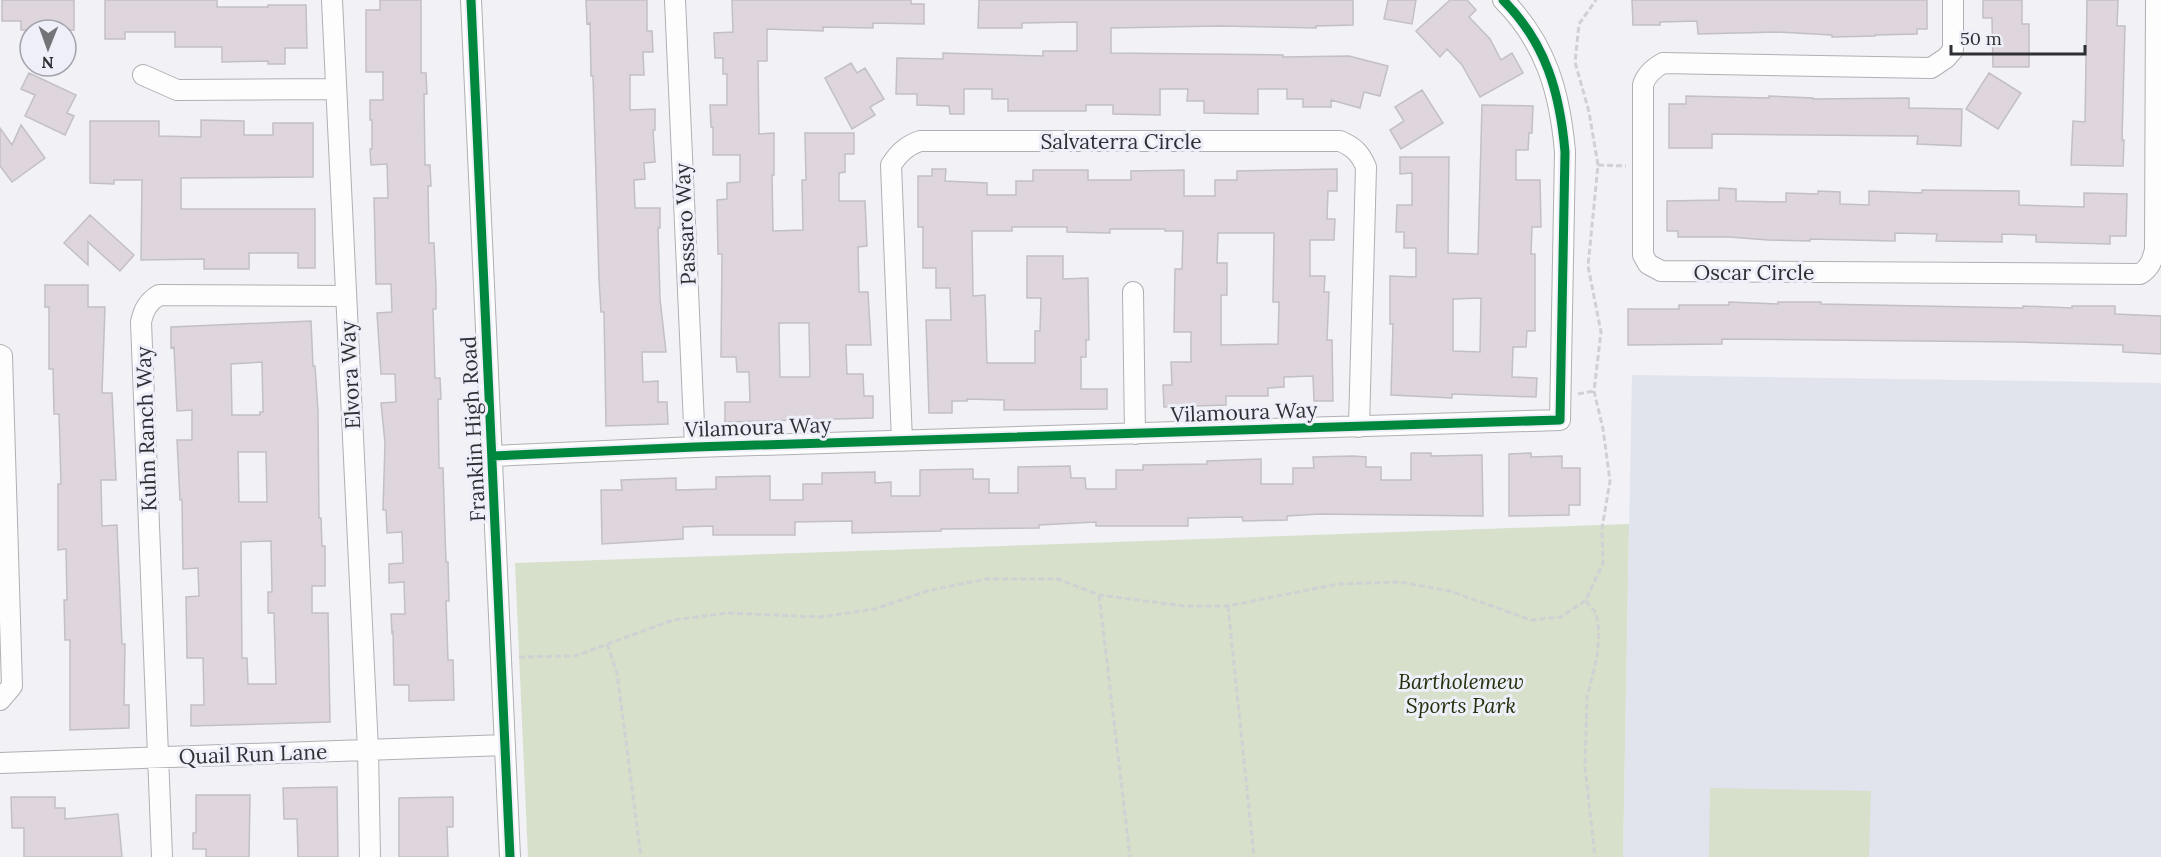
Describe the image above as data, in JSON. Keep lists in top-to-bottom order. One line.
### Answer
{"streets":{"street":["Salvaterra Circle","Passaro Way","Oscar Circle","Elvora Way","Vilamoura Way","Kuhn Ranch Way","Franklin High Road","Quail Run Lane"]},"crossings":[["Salvaterra Circle","Vilamoura Way"],["Passaro Way","Vilamoura Way"],["Elvora Way","Kuhn Ranch Way"],["Elvora Way","Quail Run Lane"],["Vilamoura Way","Franklin High Road"],["Kuhn Ranch Way","Quail Run Lane"],["Franklin High Road","Quail Run Lane"]],"parks":["Bartholemew Sports Park"],"scale_bar":"50 m","north":"bottom"}
